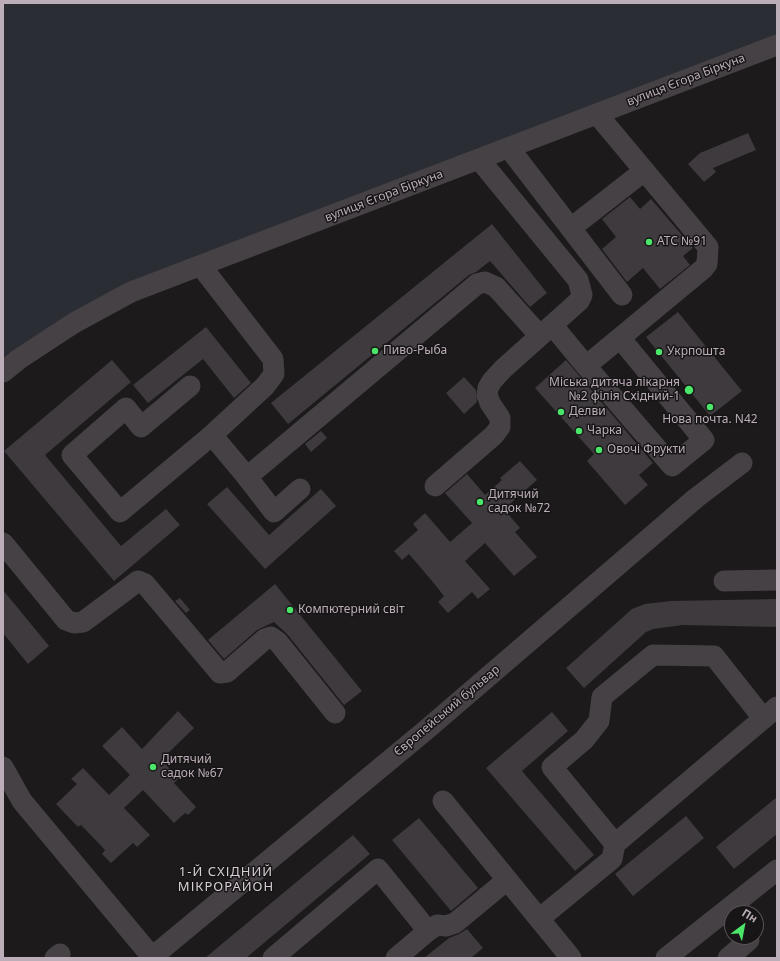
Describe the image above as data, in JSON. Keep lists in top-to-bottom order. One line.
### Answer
{"streets":{"street":["вулиця Єгора Біркуна","Європейський бульвар"]},"districts":["1-Й СХІДНИЙ МІКРОРАЙОН"],"places":["АТС №91","Пиво-Рыба","Укрпошта","Міська дитяча лікарня №2 філія Східний-1","Нова почта. N42","Делви","Чарка","Овочі Фрукти","Дитячий садок №72","Компютерний світ","Дитячий садок №67"],"north":"top right"}
